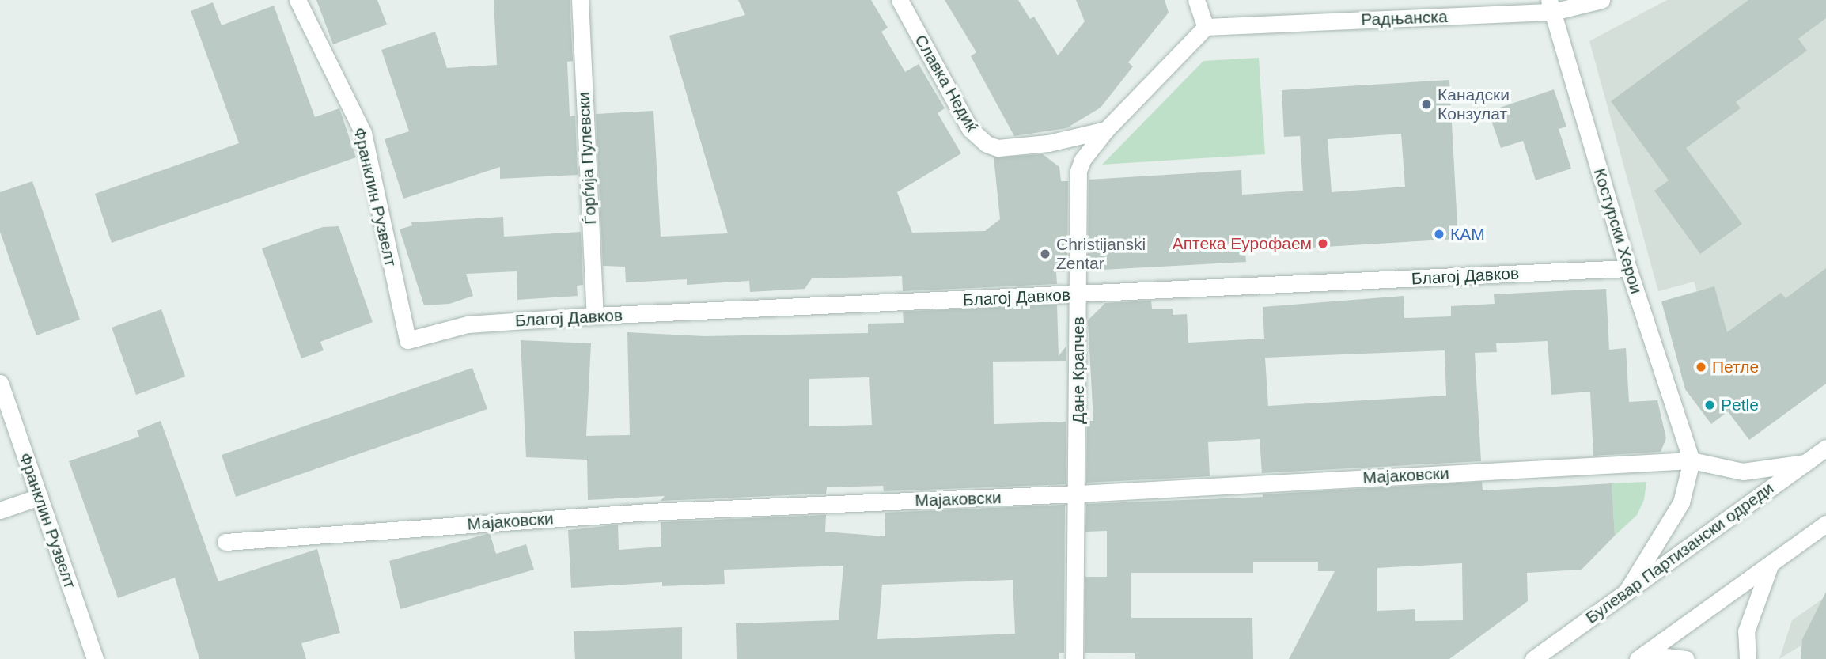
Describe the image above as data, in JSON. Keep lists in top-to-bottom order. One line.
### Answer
{"streets":{"street":["Радњанска","Славка Недиќ","Ѓорѓиja Пулевски","Франклин Рузвелт","Костурски Херои","Благој Давков","Дане Крапчев","Мајаковски","Булевар Партизански одреди"]},"crossings":[["Радњанска","Костурски Херои"],["Радњанска","Дане Крапчев"],["Славка Недиќ","Дане Крапчев"],["Ѓорѓиja Пулевски","Благој Давков"],["Франклин Рузвелт","Благој Давков"],["Костурски Херои","Благој Давков"],["Костурски Херои","Мајаковски"],["Благој Давков","Дане Крапчев"],["Дане Крапчев","Мајаковски"]],"places":["Канадски Конзулат","КАМ","Аптека Еурофаем","Christijanski Zentar","Петле","Petle"]}
